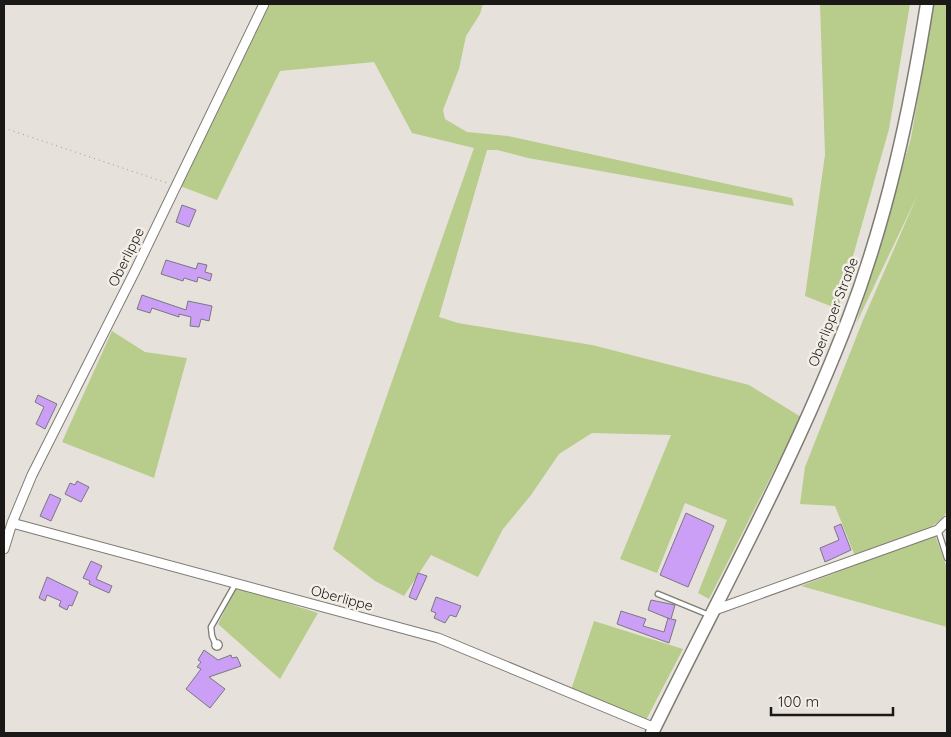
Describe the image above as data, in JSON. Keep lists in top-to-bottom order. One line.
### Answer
{"streets":{"street":["Oberlippe","Oberlipper Straße"]},"crossings":[["Oberlippe","Oberlipper Straße"]],"scale_bar":"100 m"}
